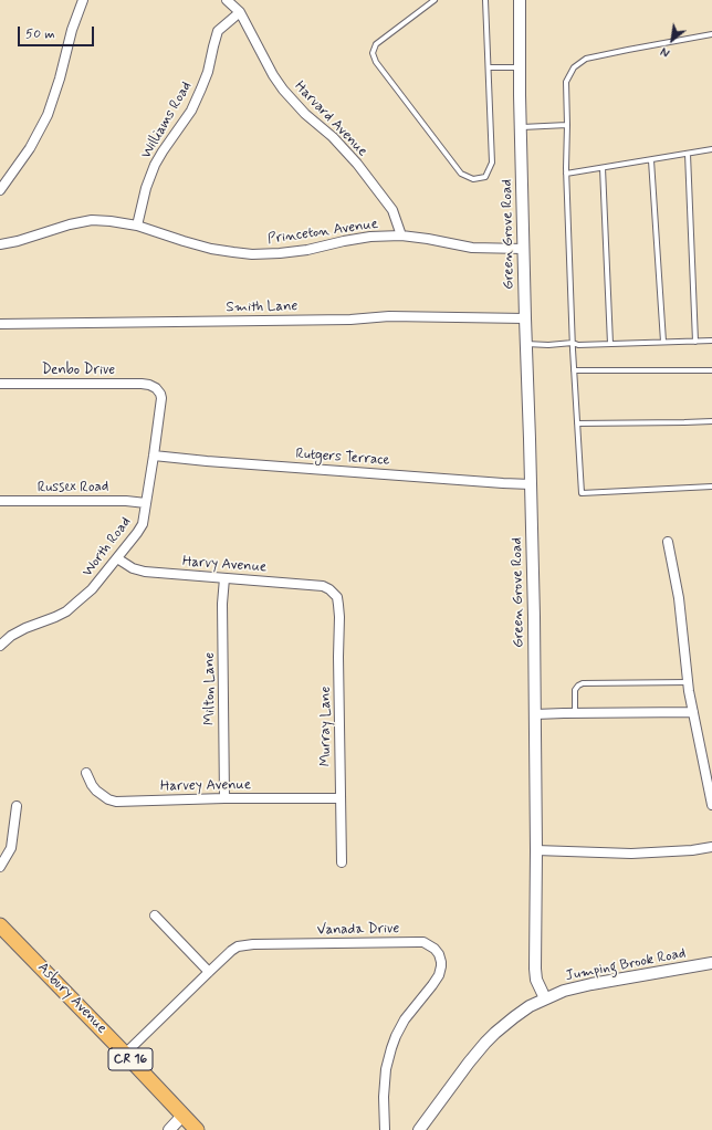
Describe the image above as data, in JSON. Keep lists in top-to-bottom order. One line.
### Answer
{"streets":{"main road":["Asbury Avenue","CR 16"],"street":["Harvard Avenue","Williams Road","Princeton Avenue","Green Grove Road","Smith Lane","Denbo Drive","Rutgers Terrace","Russex Road","Worth Road","Harvy Avenue","Milton Lane","Murray Lane","Harvey Avenue","Vanada Drive","Jumping Brook Road"]},"crossings":[["Harvard Avenue","Williams Road"],["Harvard Avenue","Princeton Avenue"],["Williams Road","Princeton Avenue"],["Princeton Avenue","Green Grove Road"],["Green Grove Road","Smith Lane"],["Green Grove Road","Rutgers Terrace"],["Green Grove Road","Jumping Brook Road"],["Denbo Drive","Worth Road"],["Rutgers Terrace","Worth Road"],["Russex Road","Worth Road"],["Worth Road","Harvy Avenue"],["Harvy Avenue","Milton Lane"],["Harvy Avenue","Murray Lane"],["Milton Lane","Harvey Avenue"],["Murray Lane","Harvey Avenue"],["Vanada Drive","Asbury Avenue"]],"scale_bar":"50 m","north":"bottom left"}
